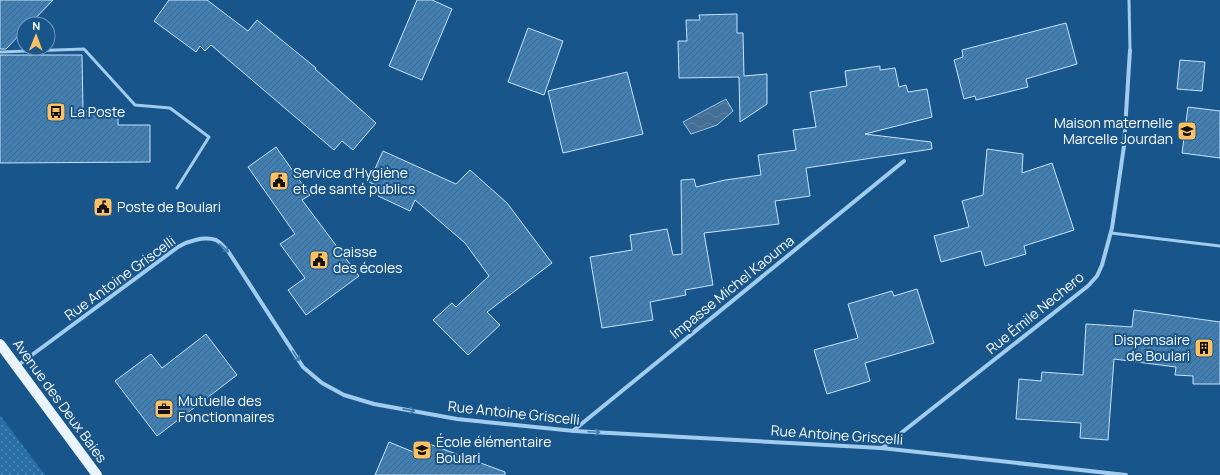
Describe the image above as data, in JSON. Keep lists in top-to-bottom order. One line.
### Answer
{"streets":{"main road":["Avenue des Deux Baies"],"street":["Rue Antoine Griscelli","Impasse Michel Kaouma","Rue Émile Nechero"]},"crossings":[["Rue Antoine Griscelli","Impasse Michel Kaouma"],["Rue Antoine Griscelli","Rue Émile Nechero"],["Rue Antoine Griscelli","Avenue des Deux Baies"]],"one_way":["Rue Antoine Griscelli"],"places":{"bus stop":["La Poste"],"school or university":["Maison maternelle Marcelle Jourdan","École élémentaire Boulari"],"public building":["Service d'Hygiène et de santé publics","Poste de Boulari","Caisse des écoles"],"building":["Dispensaire de Boulari"],"office":["Mutuelle des Fonctionnaires"]},"north":"top"}
